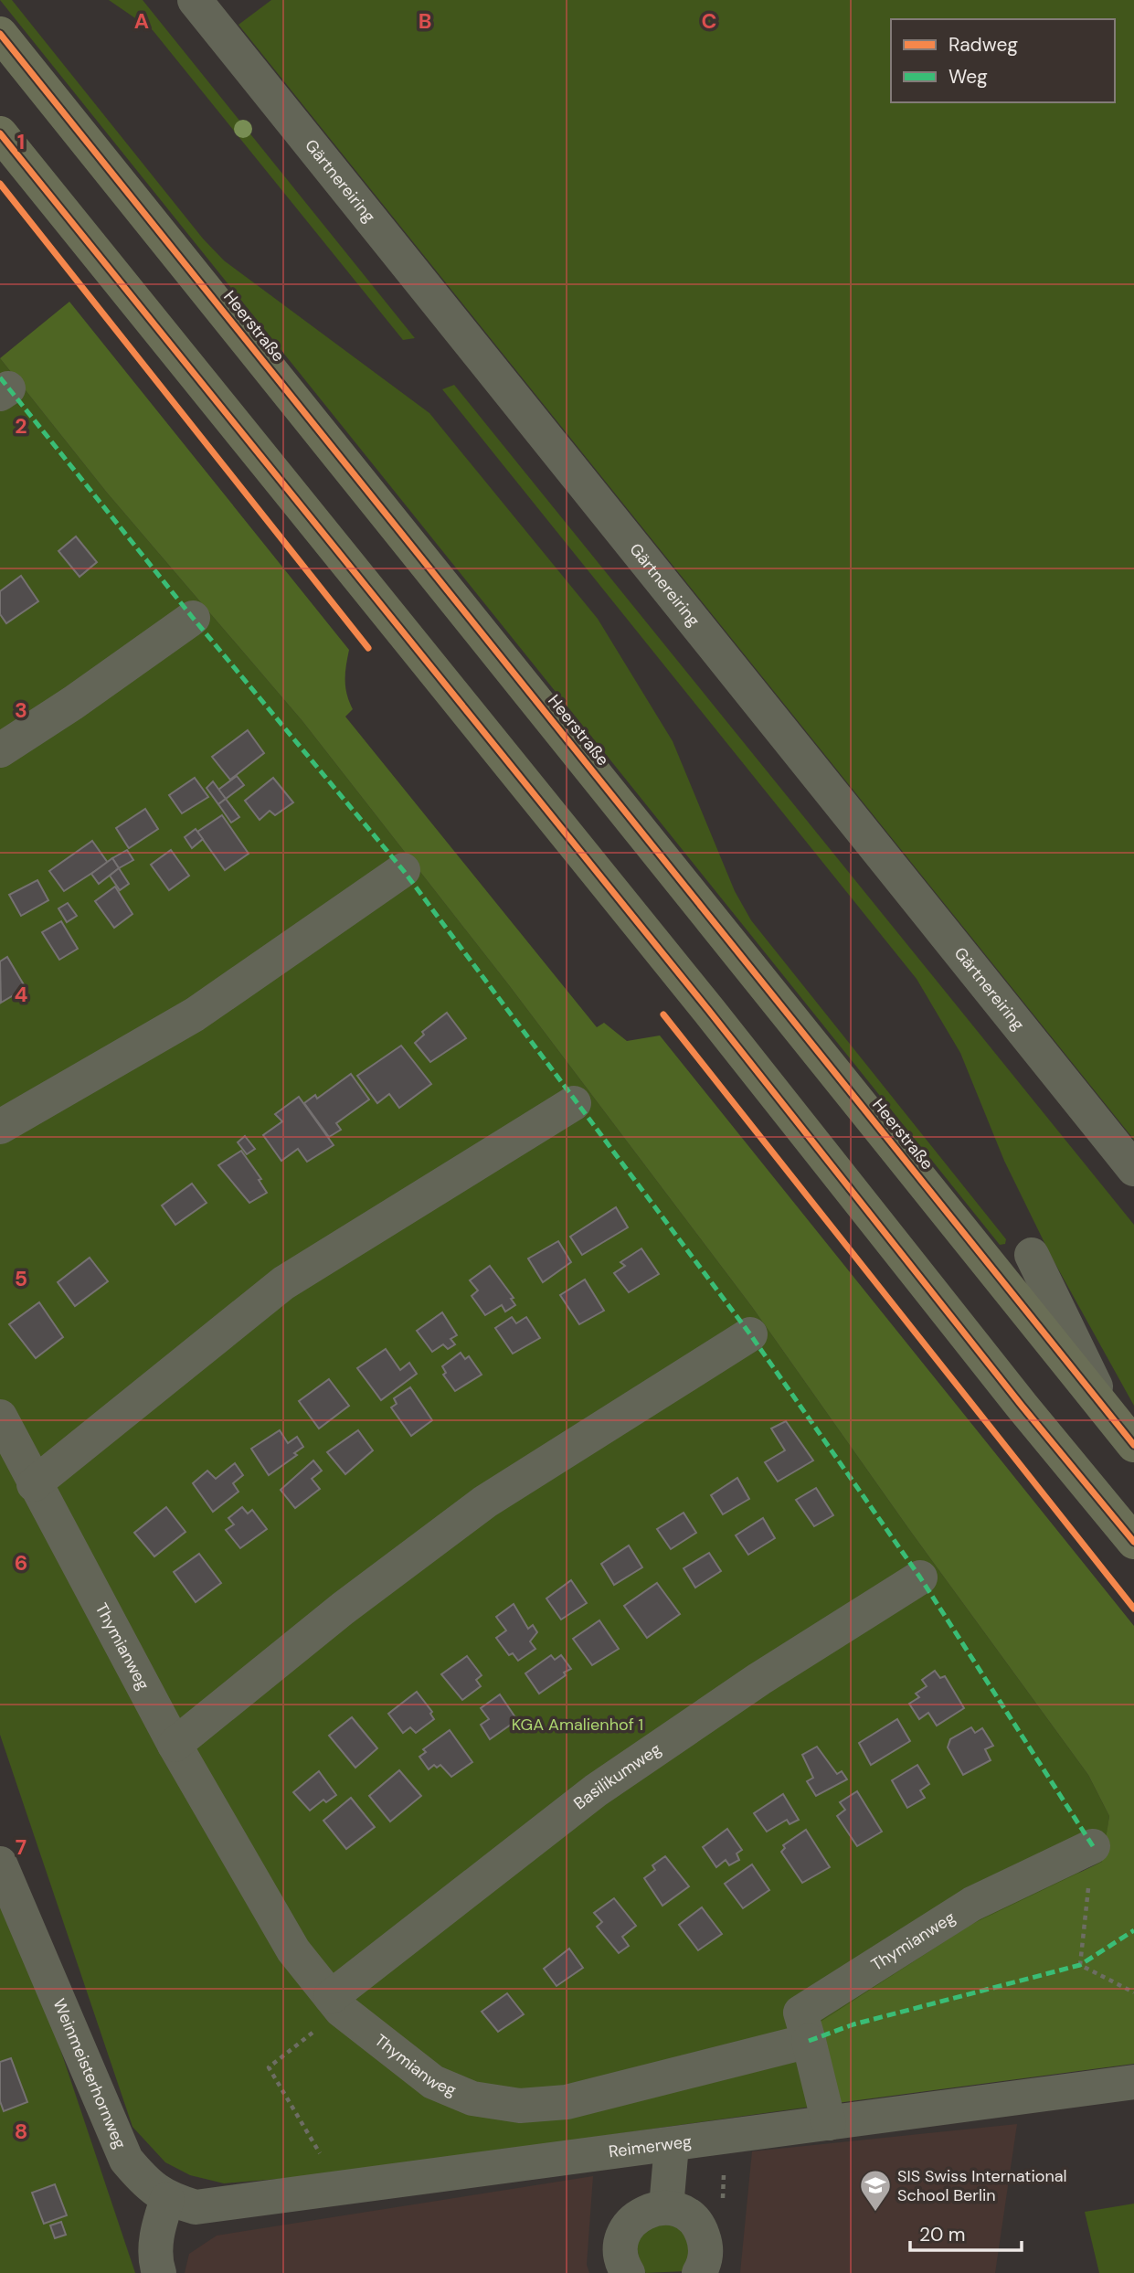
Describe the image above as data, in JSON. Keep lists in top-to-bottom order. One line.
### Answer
{"streets":{"main road":["Heerstraße"],"street":["Gärtnereiring","Thymianweg","Basilikumweg","Weinmeisterhornweg","Reimerweg"]},"crossings":[["Thymianweg","Basilikumweg"],["Weinmeisterhornweg","Reimerweg"]],"parks":["KGA Amalienhof 1"],"places":{"school or university":["SIS Swiss International School Berlin"]},"legend":["Radweg","Weg"],"scale_bar":"20 m","grid":{"columns":["A","B","C"],"rows":["1","2","3","4","5","6","7","8"]}}
